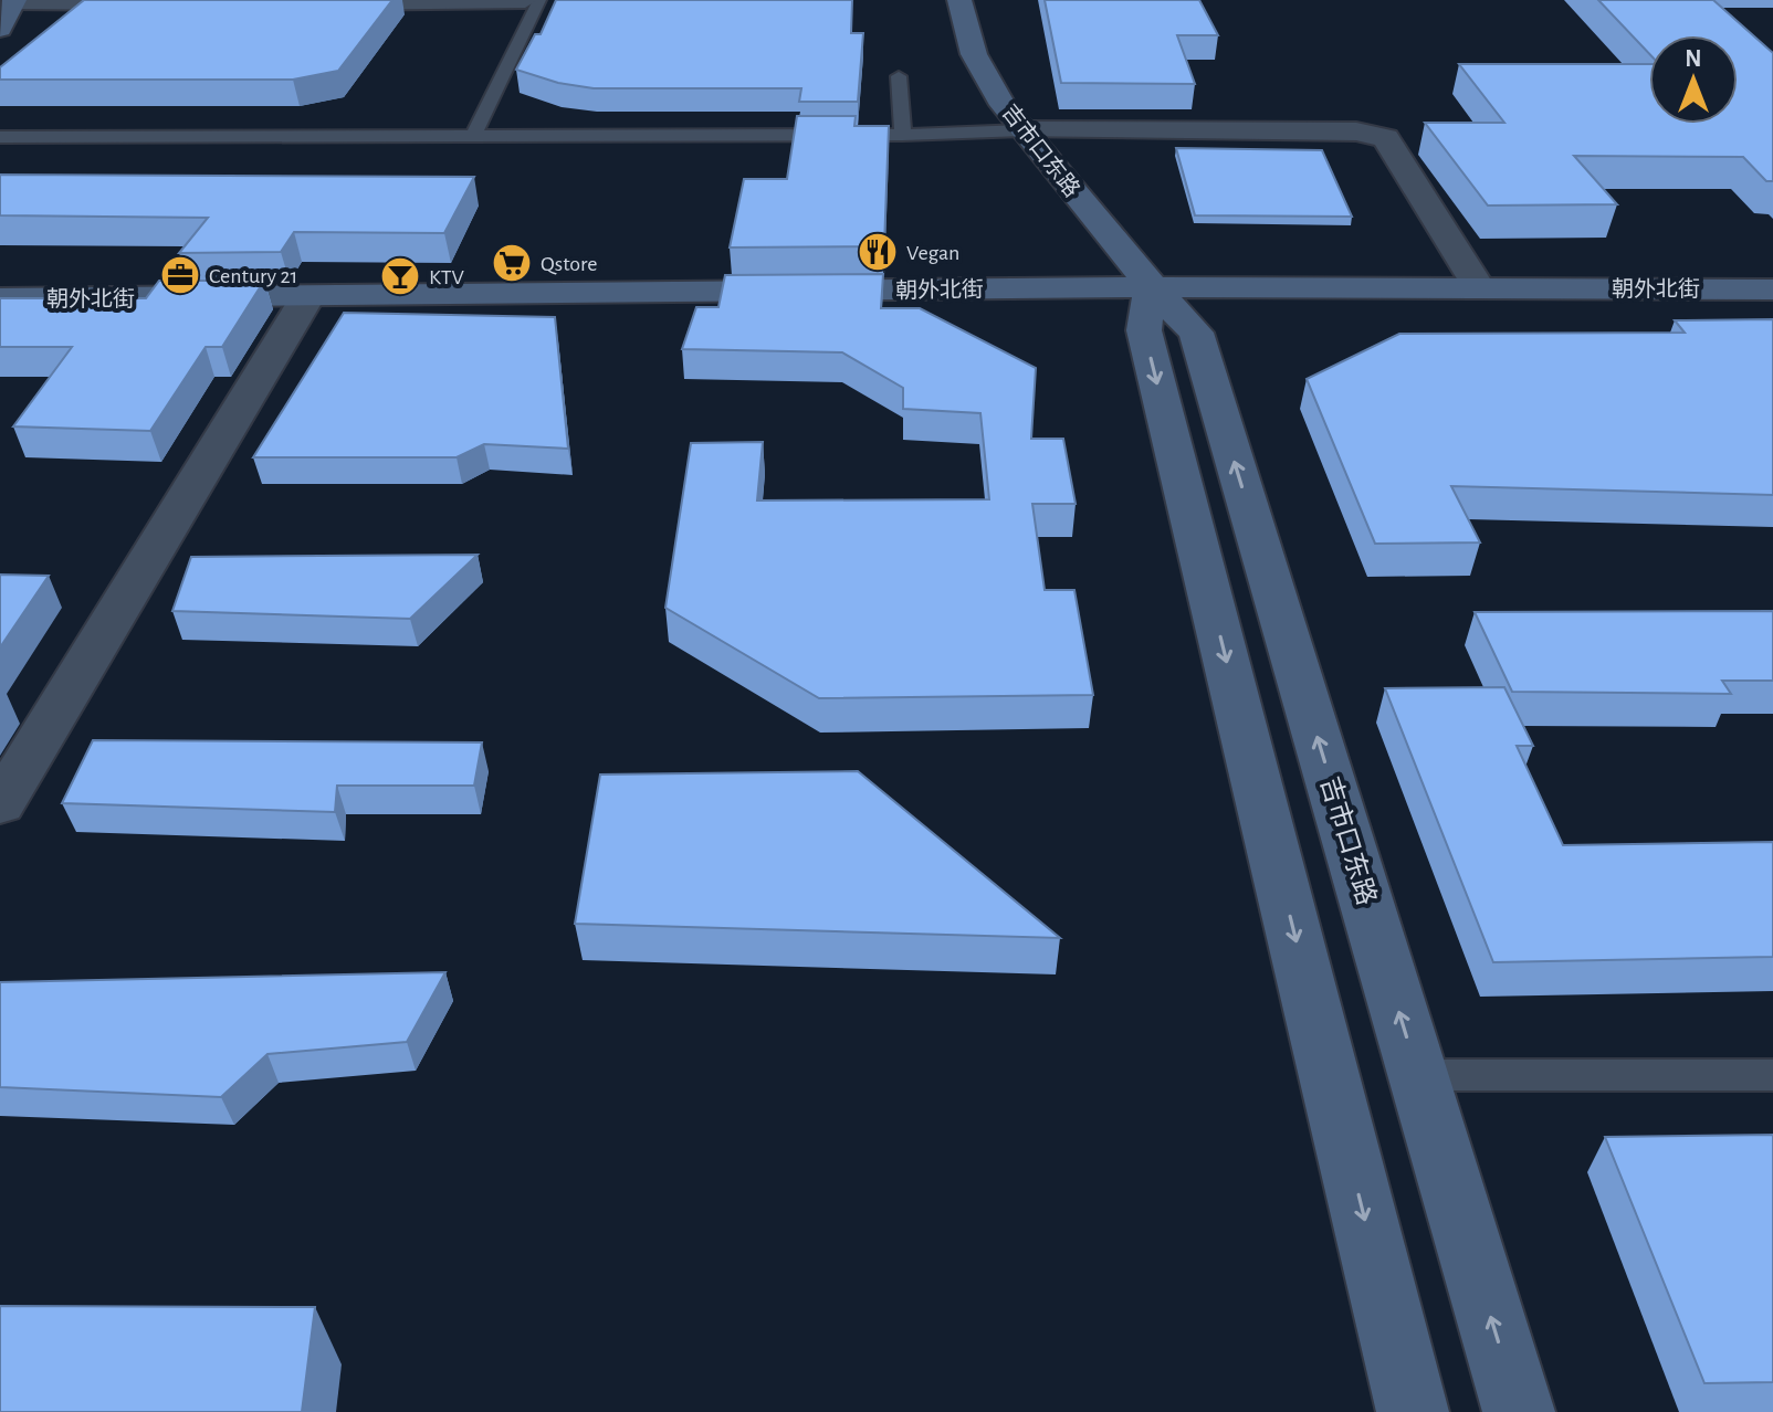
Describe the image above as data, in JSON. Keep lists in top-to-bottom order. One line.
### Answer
{"streets":{"street":["吉市口东路","朝外北街"]},"crossings":[["吉市口东路","朝外北街"]],"places":{"restaurant":["Vegan"],"supermarket":["Qstore"],"office":["Century 21"],"bar":["KTV"]},"north":"top"}
